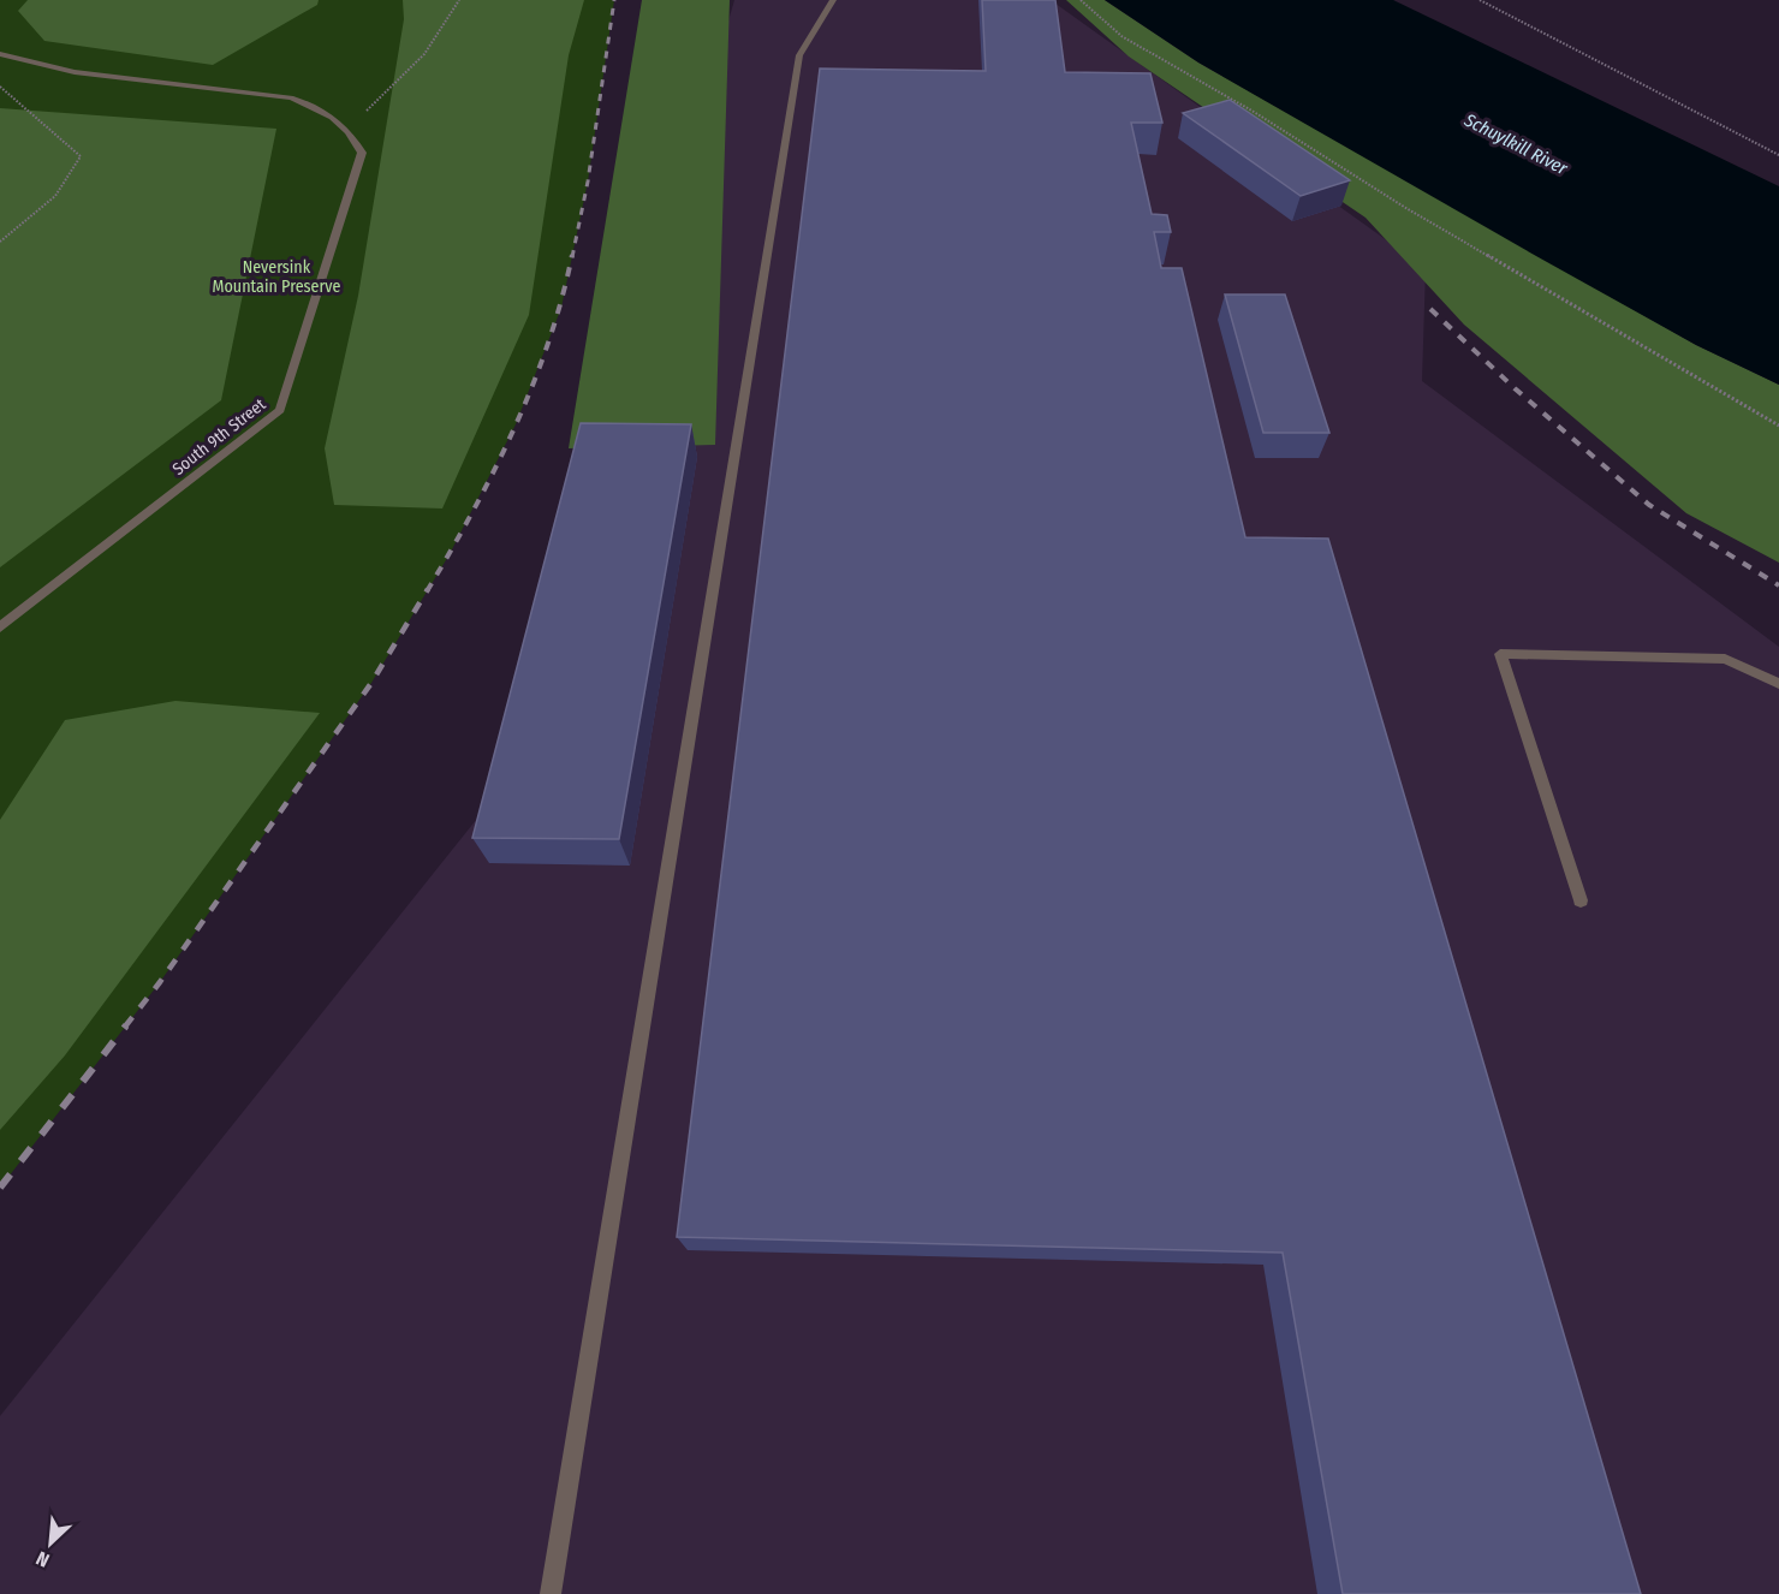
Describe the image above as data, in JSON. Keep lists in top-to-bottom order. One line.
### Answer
{"streets":{"street":["South 9th Street"]},"water":["Schuylkill River"],"parks":["Neversink Mountain Preserve"],"north":"bottom left"}
